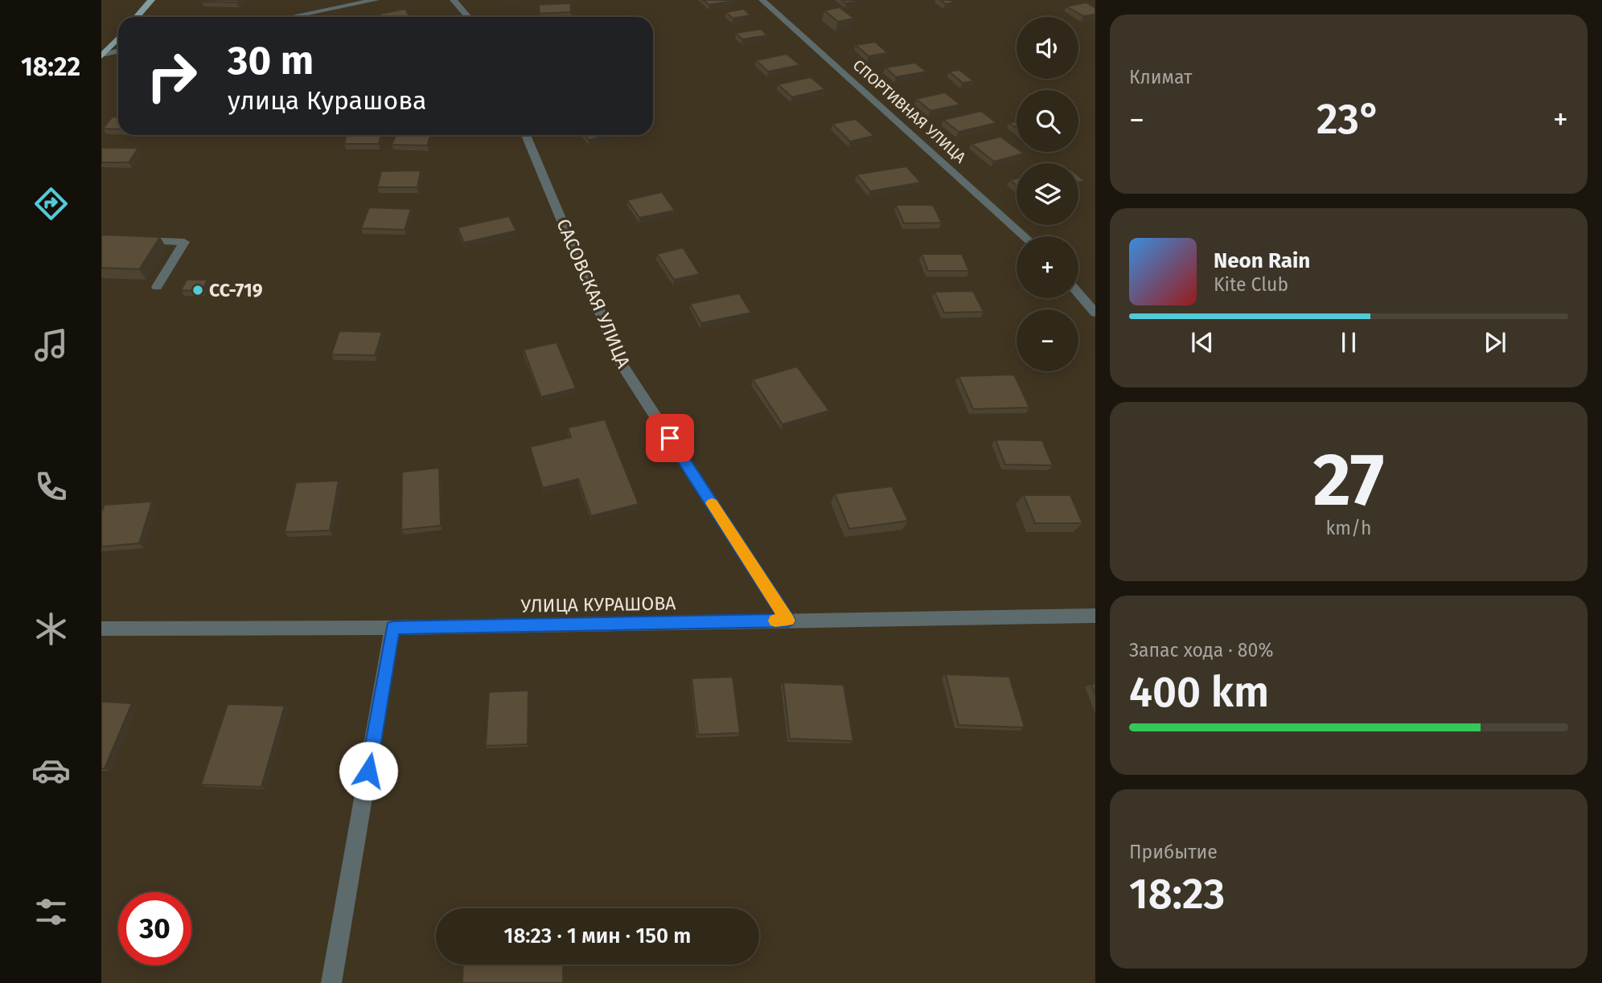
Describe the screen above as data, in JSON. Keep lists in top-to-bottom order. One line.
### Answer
{"streets":{"street":["СПОРТИВНАЯ УЛИЦА","САСОВСКАЯ УЛИЦА","УЛИЦА КУРАШОВА"]},"crossings":[["САСОВСКАЯ УЛИЦА","УЛИЦА КУРАШОВА"]],"places":["СС-719"],"page":{"tabs":"18:22","tile":["Климат",["27","km/h"],["Запас хода · 80%","400 km"],["Прибытие","18:23"]],"map_buttons":["+","−"],"turn":["30 m","улица Курашова"],"heat":["−","23°","+"],"song":["Neon Rain","Kite Club"],"limit":"30","trip":"18:23 · 1 мин · 150 m"}}
